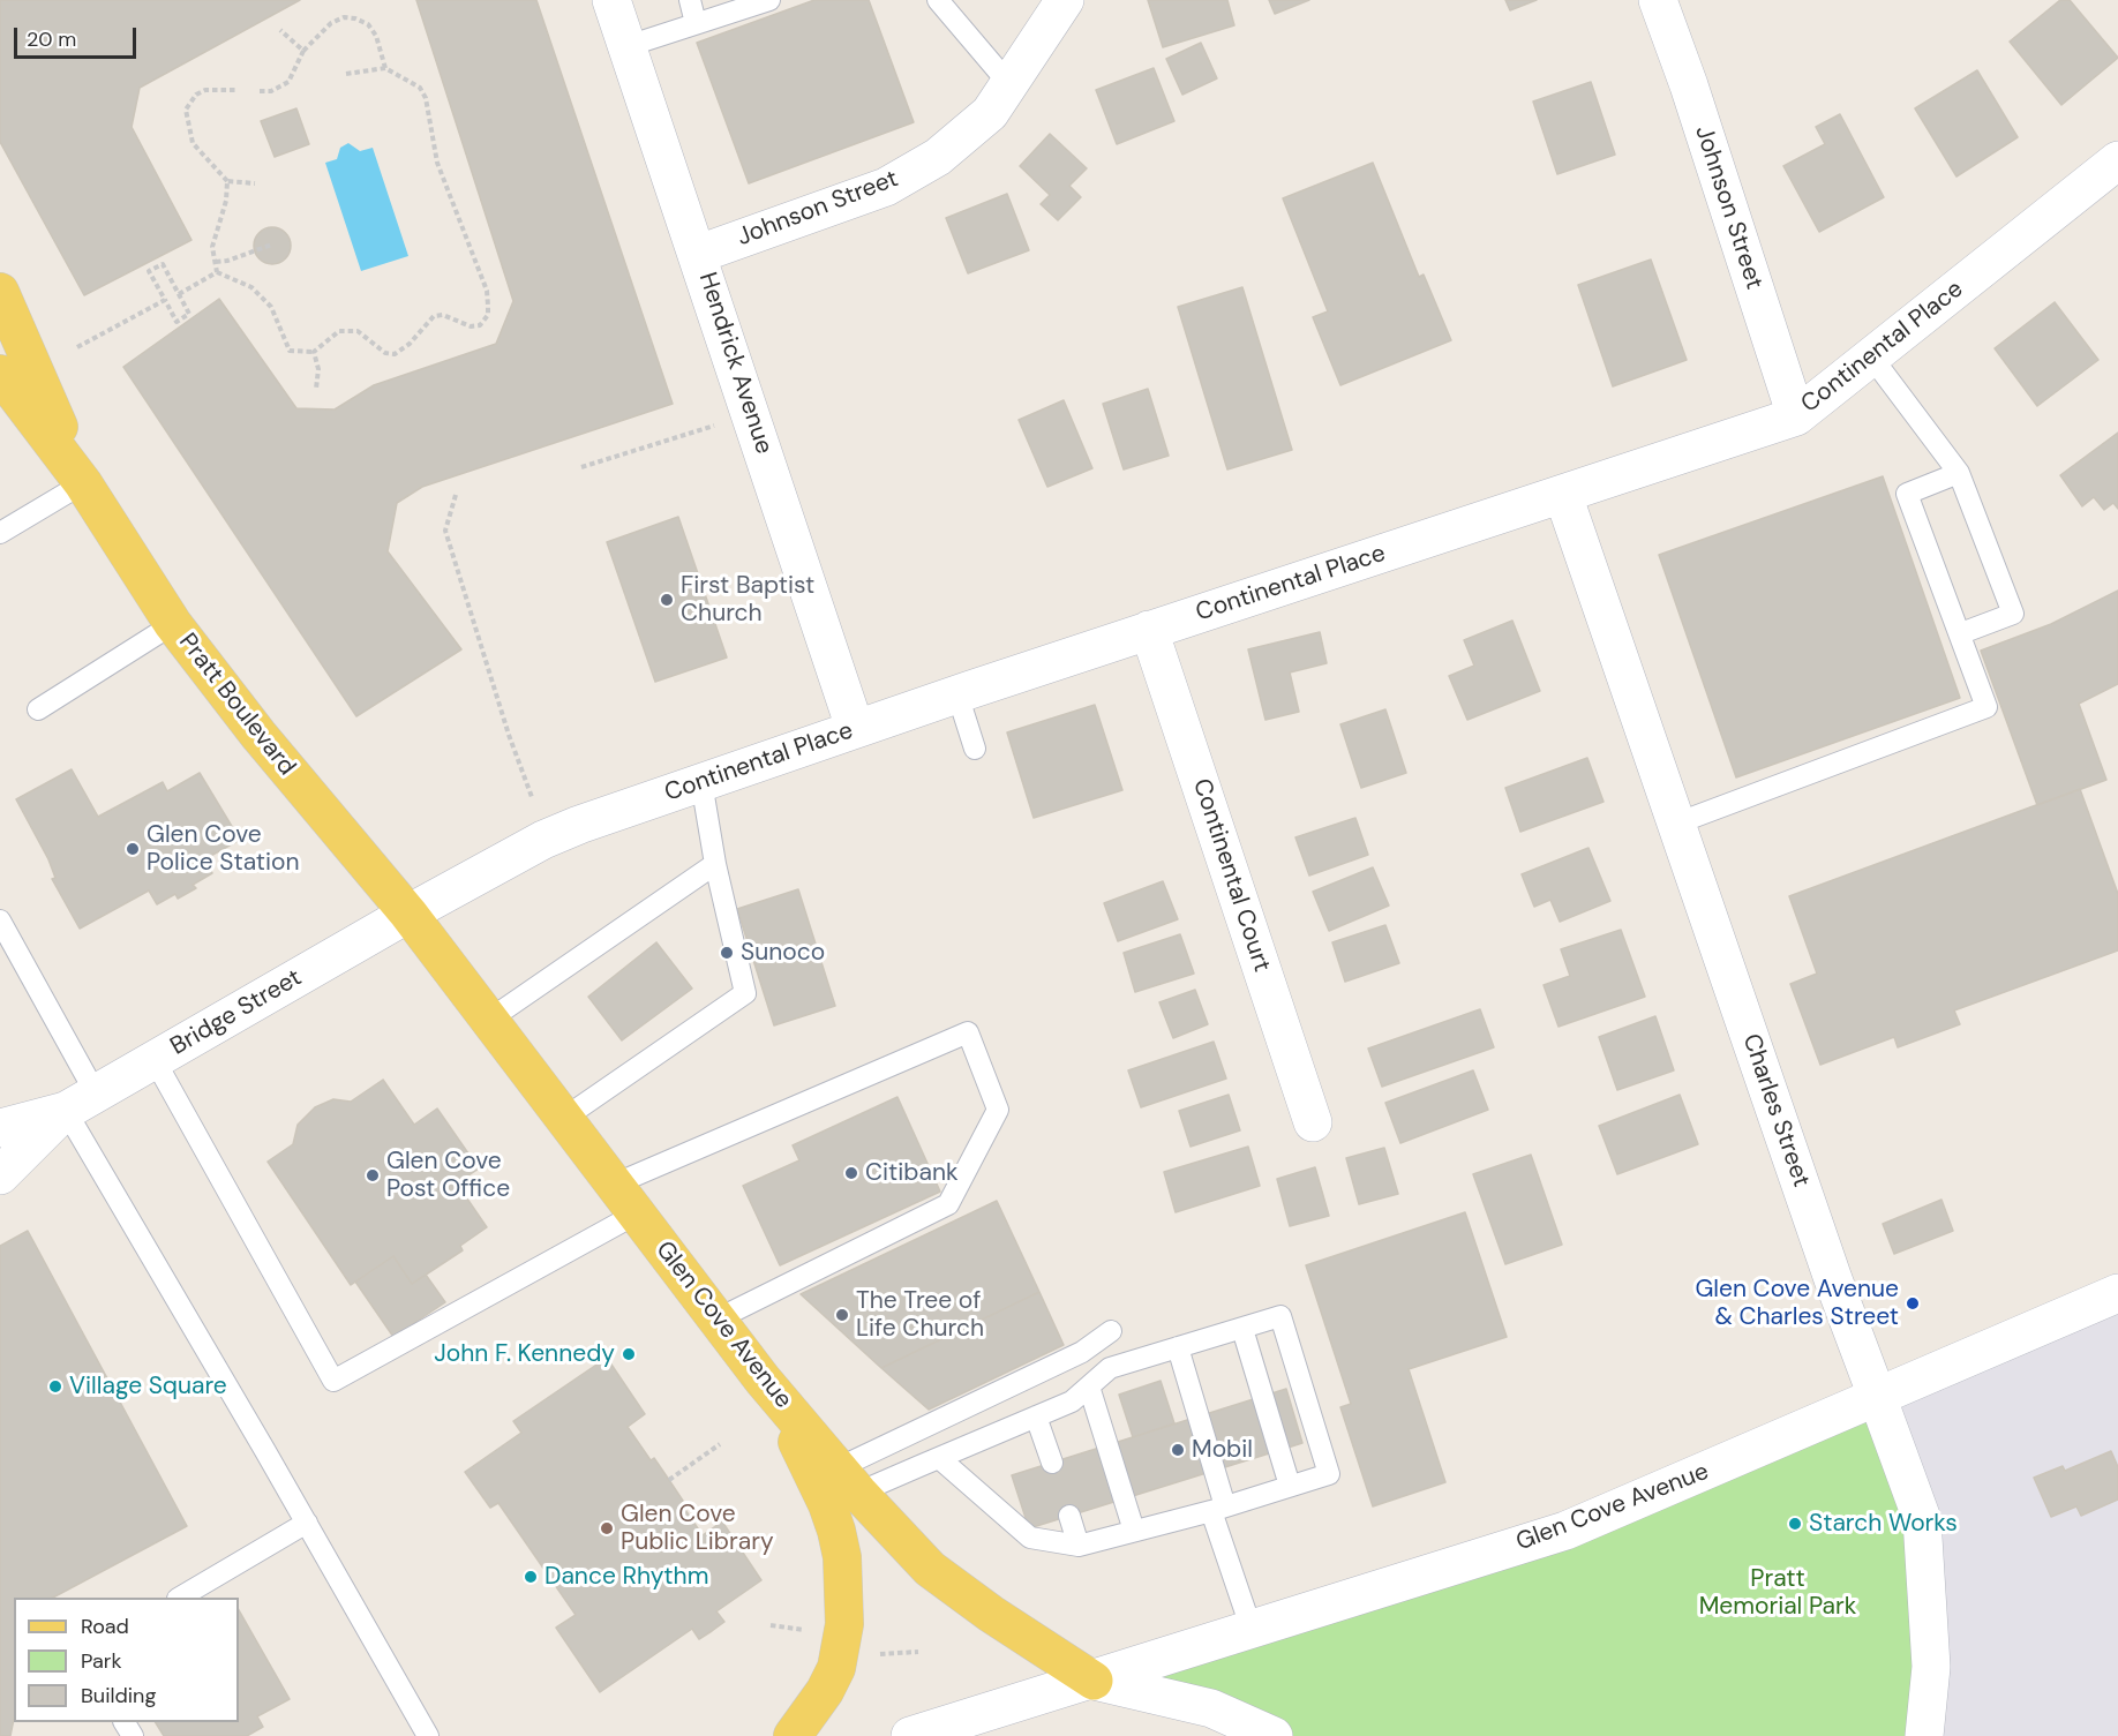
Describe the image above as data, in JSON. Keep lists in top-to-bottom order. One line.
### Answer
{"streets":{"main road":["Pratt Boulevard","Glen Cove Avenue"],"street":["Johnson Street","Continental Place","Hendrick Avenue","Continental Court","Bridge Street","Charles Street"]},"crossings":[["Johnson Street","Continental Place"],["Johnson Street","Hendrick Avenue"],["Continental Place","Hendrick Avenue"],["Continental Place","Pratt Boulevard"],["Continental Place","Continental Court"],["Continental Place","Bridge Street"],["Continental Place","Charles Street"],["Continental Place","Glen Cove Avenue"],["Pratt Boulevard","Bridge Street"],["Pratt Boulevard","Glen Cove Avenue"],["Bridge Street","Glen Cove Avenue"],["Charles Street","Glen Cove Avenue"]],"parks":["Pratt Memorial Park"],"places":["First Baptist Church","Glen Cove Police Station","Sunoco","Citibank","Glen Cove Post Office","Glen Cove Avenue & Charles Street","The Tree of Life Church","John F. Kennedy","Village Square","Mobil","Starch Works","Glen Cove Public Library","Dance Rhythm"],"legend":["Road","Park","Building"],"scale_bar":"20 m"}
